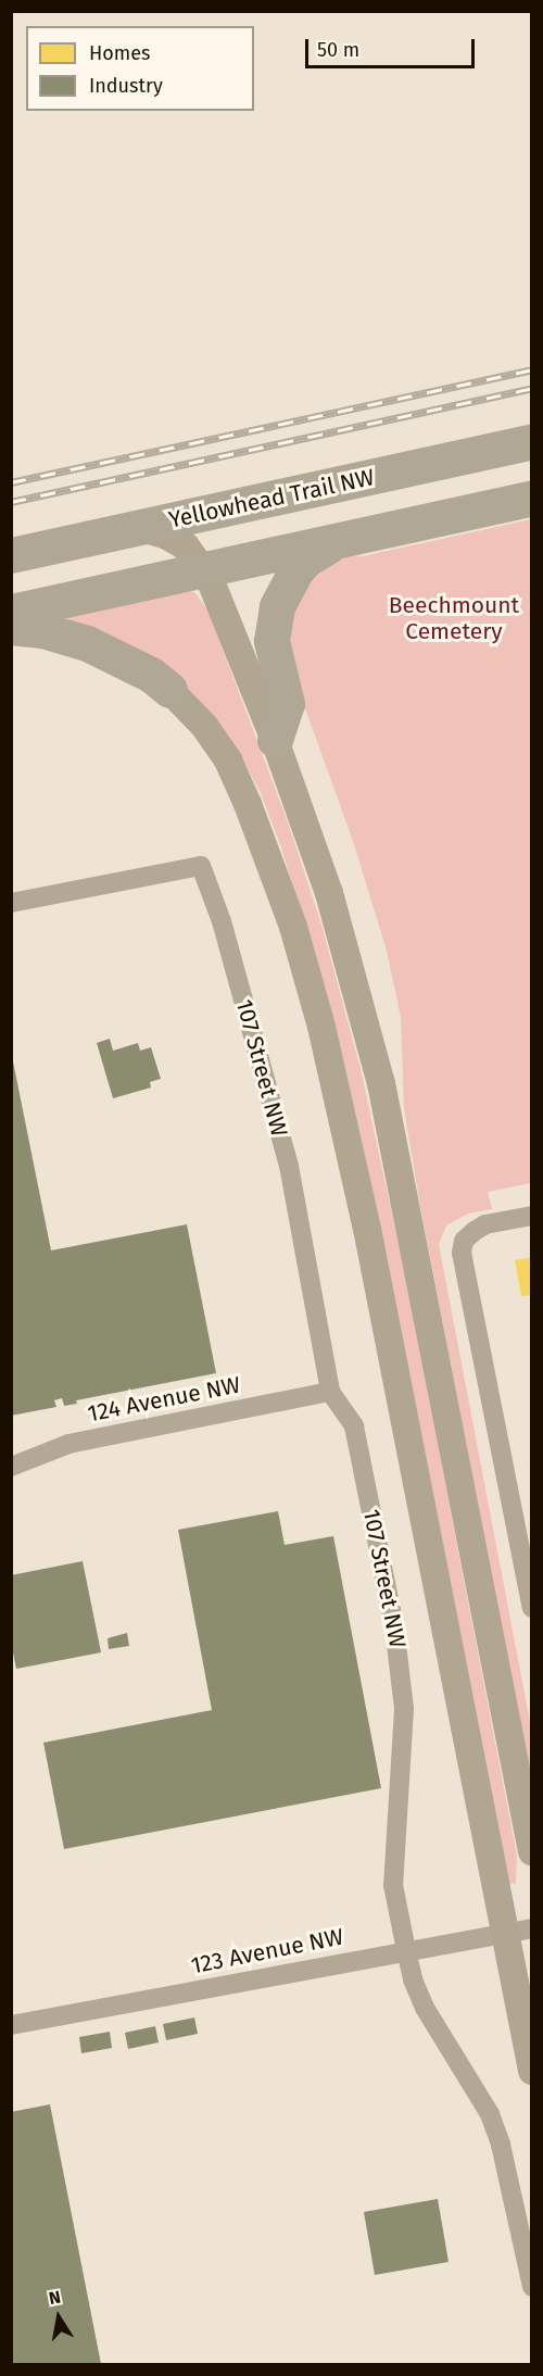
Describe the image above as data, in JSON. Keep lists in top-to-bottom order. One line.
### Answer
{"streets":{"highway":["Yellowhead Trail NW"],"street":["107 Street NW","124 Avenue NW","123 Avenue NW"]},"crossings":[["107 Street NW","124 Avenue NW"],["107 Street NW","123 Avenue NW"]],"parks":["Beechmount Cemetery"],"legend":["Homes","Industry"],"scale_bar":"50 m","north":"top"}
